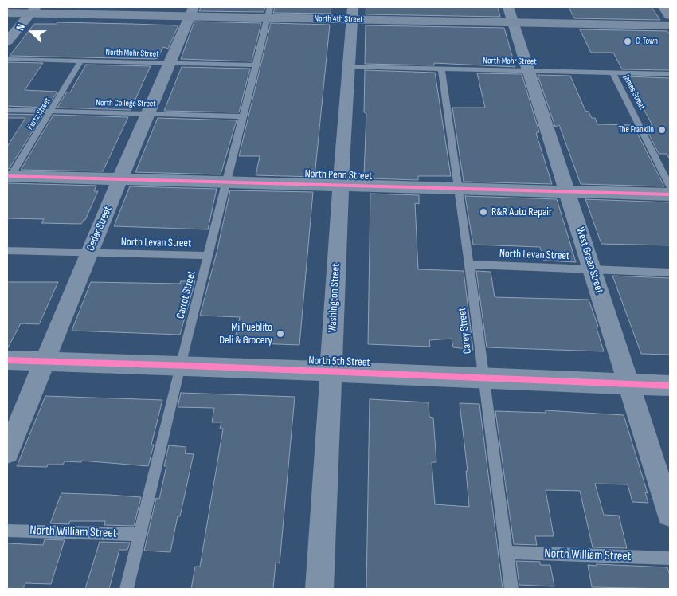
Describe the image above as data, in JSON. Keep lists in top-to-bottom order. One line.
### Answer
{"streets":{"street":["North 4th Street","North Penn Street","Cedar Street","West Green Street","Washington Street","North 5th Street"],"lane":["North Mohr Street","James Street","North College Street","Kurtz Street","North Levan Street","Carrot Street","Carey Street","North William Street"]},"crossings":[["North 4th Street","Cedar Street"],["North 4th Street","West Green Street"],["North 4th Street","Carrot Street"],["North 4th Street","Washington Street"],["North Mohr Street","James Street"],["North Mohr Street","Kurtz Street"],["North Mohr Street","Cedar Street"],["North Mohr Street","West Green Street"],["North Mohr Street","Carrot Street"],["North Mohr Street","Washington Street"],["North Mohr Street","Carey Street"],["North College Street","Kurtz Street"],["North College Street","Cedar Street"],["North College Street","Carrot Street"],["Kurtz Street","North Penn Street"],["North Penn Street","Cedar Street"],["North Penn Street","West Green Street"],["North Penn Street","Carrot Street"],["North Penn Street","Washington Street"],["North Penn Street","Carey Street"],["Cedar Street","North Levan Street"],["Cedar Street","North 5th Street"],["North Levan Street","West Green Street"],["North Levan Street","Carrot Street"],["North Levan Street","Carey Street"],["West Green Street","North 5th Street"],["Carrot Street","North 5th Street"],["Carrot Street","North William Street"],["Washington Street","North 5th Street"],["Carey Street","North 5th Street"],["Carey Street","North William Street"]],"places":["C-Town","The Franklin","R&R Auto Repair","Mi Pueblito Deli & Grocery"],"north":"left"}
